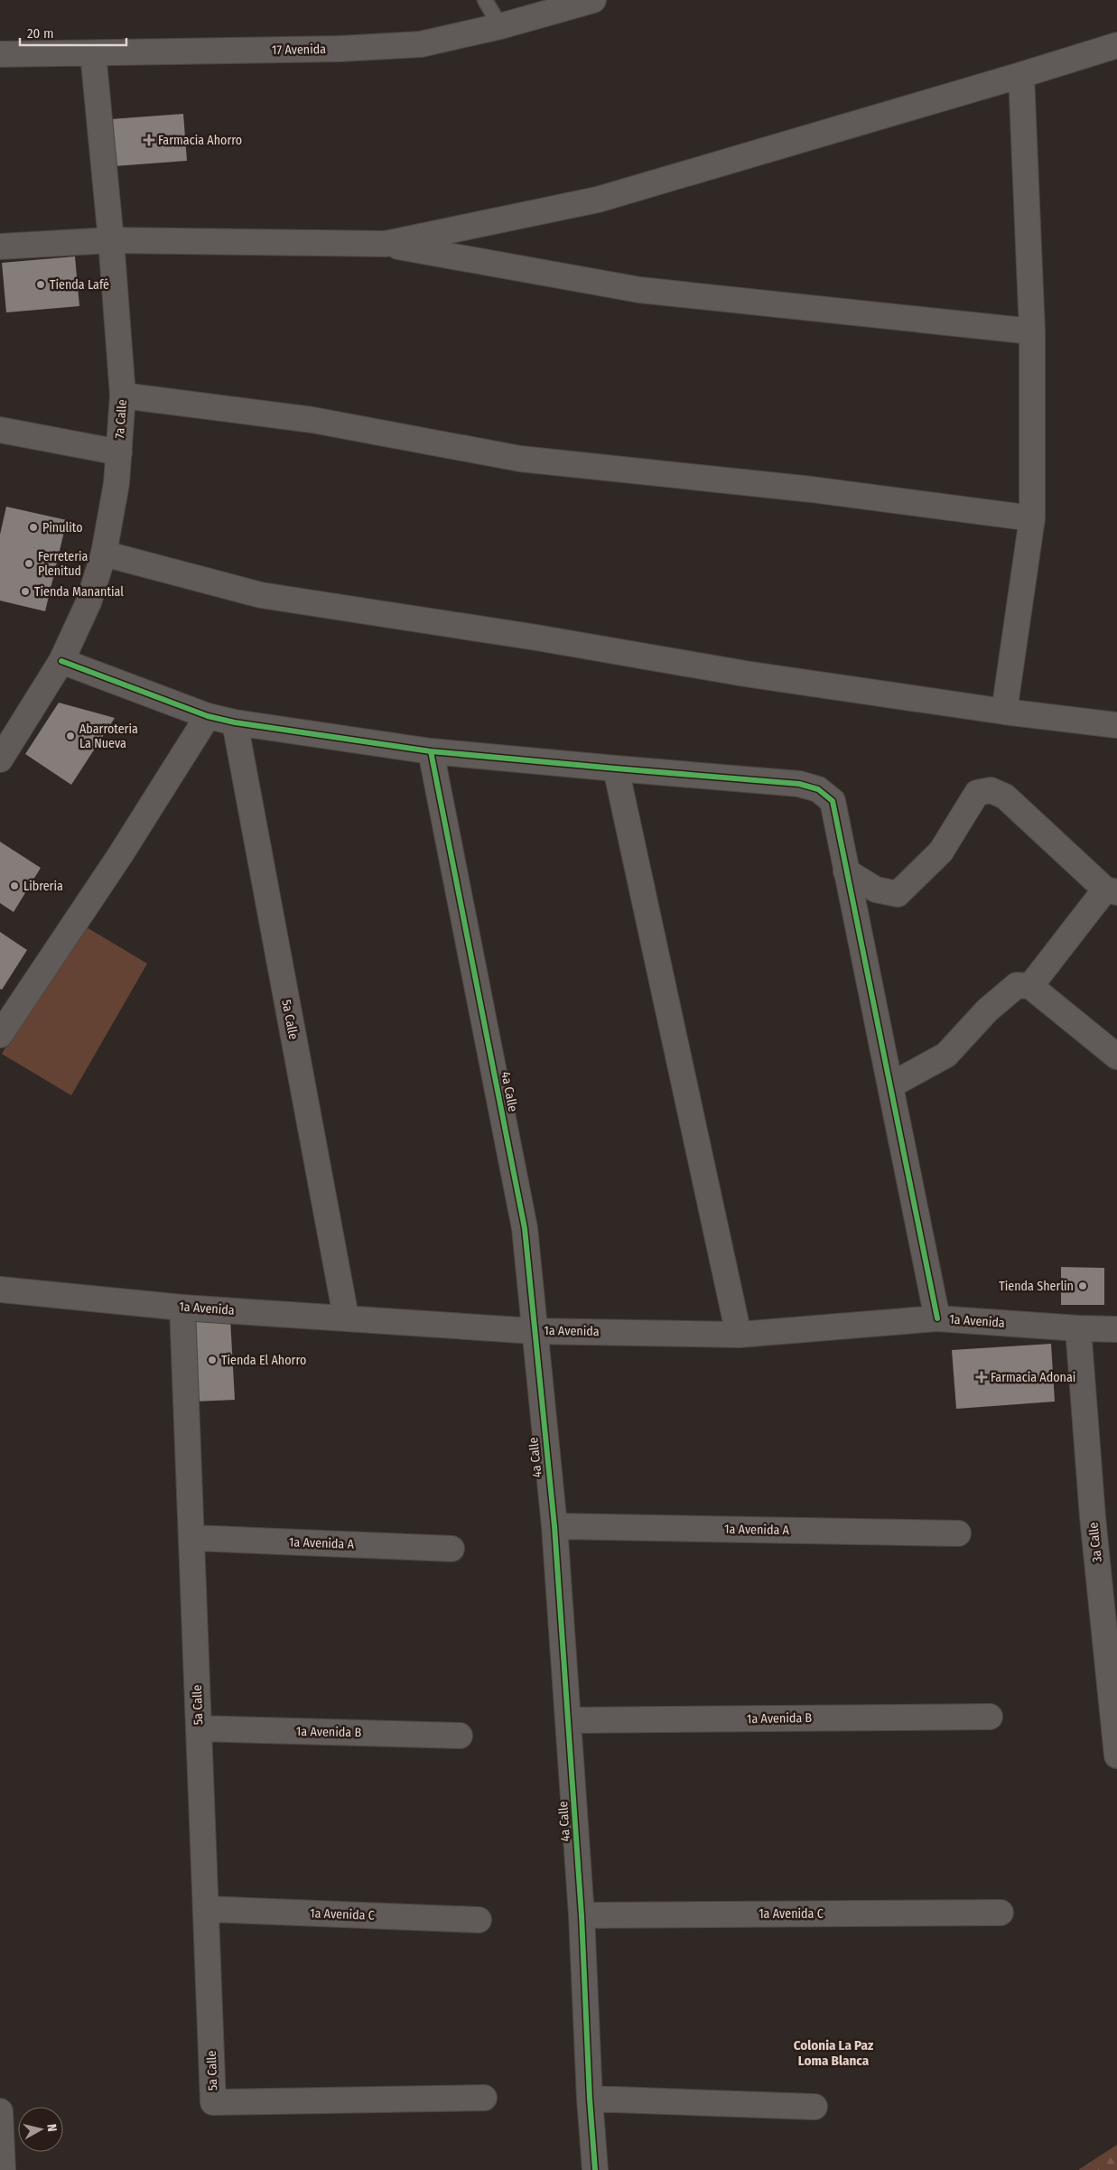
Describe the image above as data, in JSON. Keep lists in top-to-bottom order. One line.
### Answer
{"streets":{"street":["17 Avenida","7a Calle","5a Calle","4a Calle","1a Avenida","1a Avenida A","3a Calle","1a Avenida B","1a Avenida C"]},"crossings":[["17 Avenida","7a Calle"],["5a Calle","1a Avenida"],["5a Calle","1a Avenida A"],["5a Calle","1a Avenida B"],["5a Calle","1a Avenida C"],["4a Calle","1a Avenida"],["4a Calle","1a Avenida A"],["4a Calle","1a Avenida B"],["4a Calle","1a Avenida C"],["1a Avenida","3a Calle"]],"districts":["Colonia La Paz Loma Blanca"],"places":{"health":["Farmacia Ahorro","Farmacia Adonai"],"other":["Tienda Lafé","Pinulito","Ferreteria Plenitud","Tienda Manantial","Abarroteria La Nueva","Libreria","Tienda Sherlin","Tienda El Ahorro"]},"scale_bar":"20 m","north":"right"}
